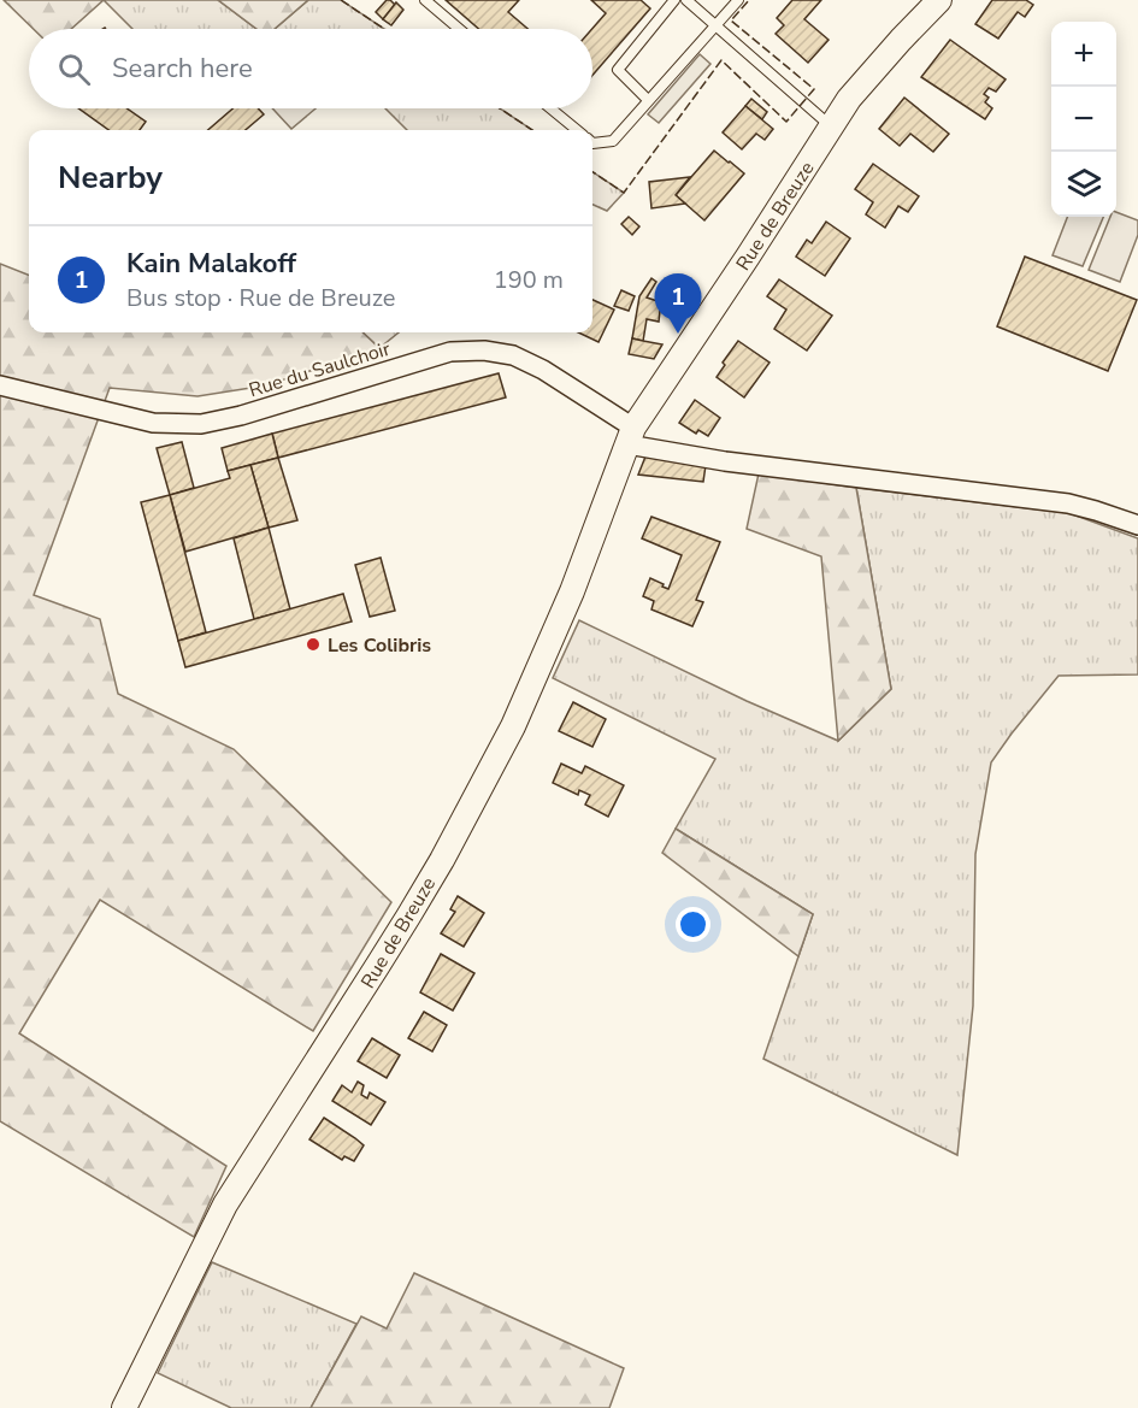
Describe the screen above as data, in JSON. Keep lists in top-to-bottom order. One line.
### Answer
{"streets":{"street":["Rue de Breuze","Rue du Saulchoir"]},"crossings":[["Rue de Breuze","Rue du Saulchoir"]],"places":["Les Colibris"],"page":{"map_buttons":["+","−"],"search":"Search here","heading":"Nearby","list":[{"mark":"1","name":"Kain Malakoff","note":"Bus stop · Rue de Breuze","value":"190 m"}],"pins":"1"}}
